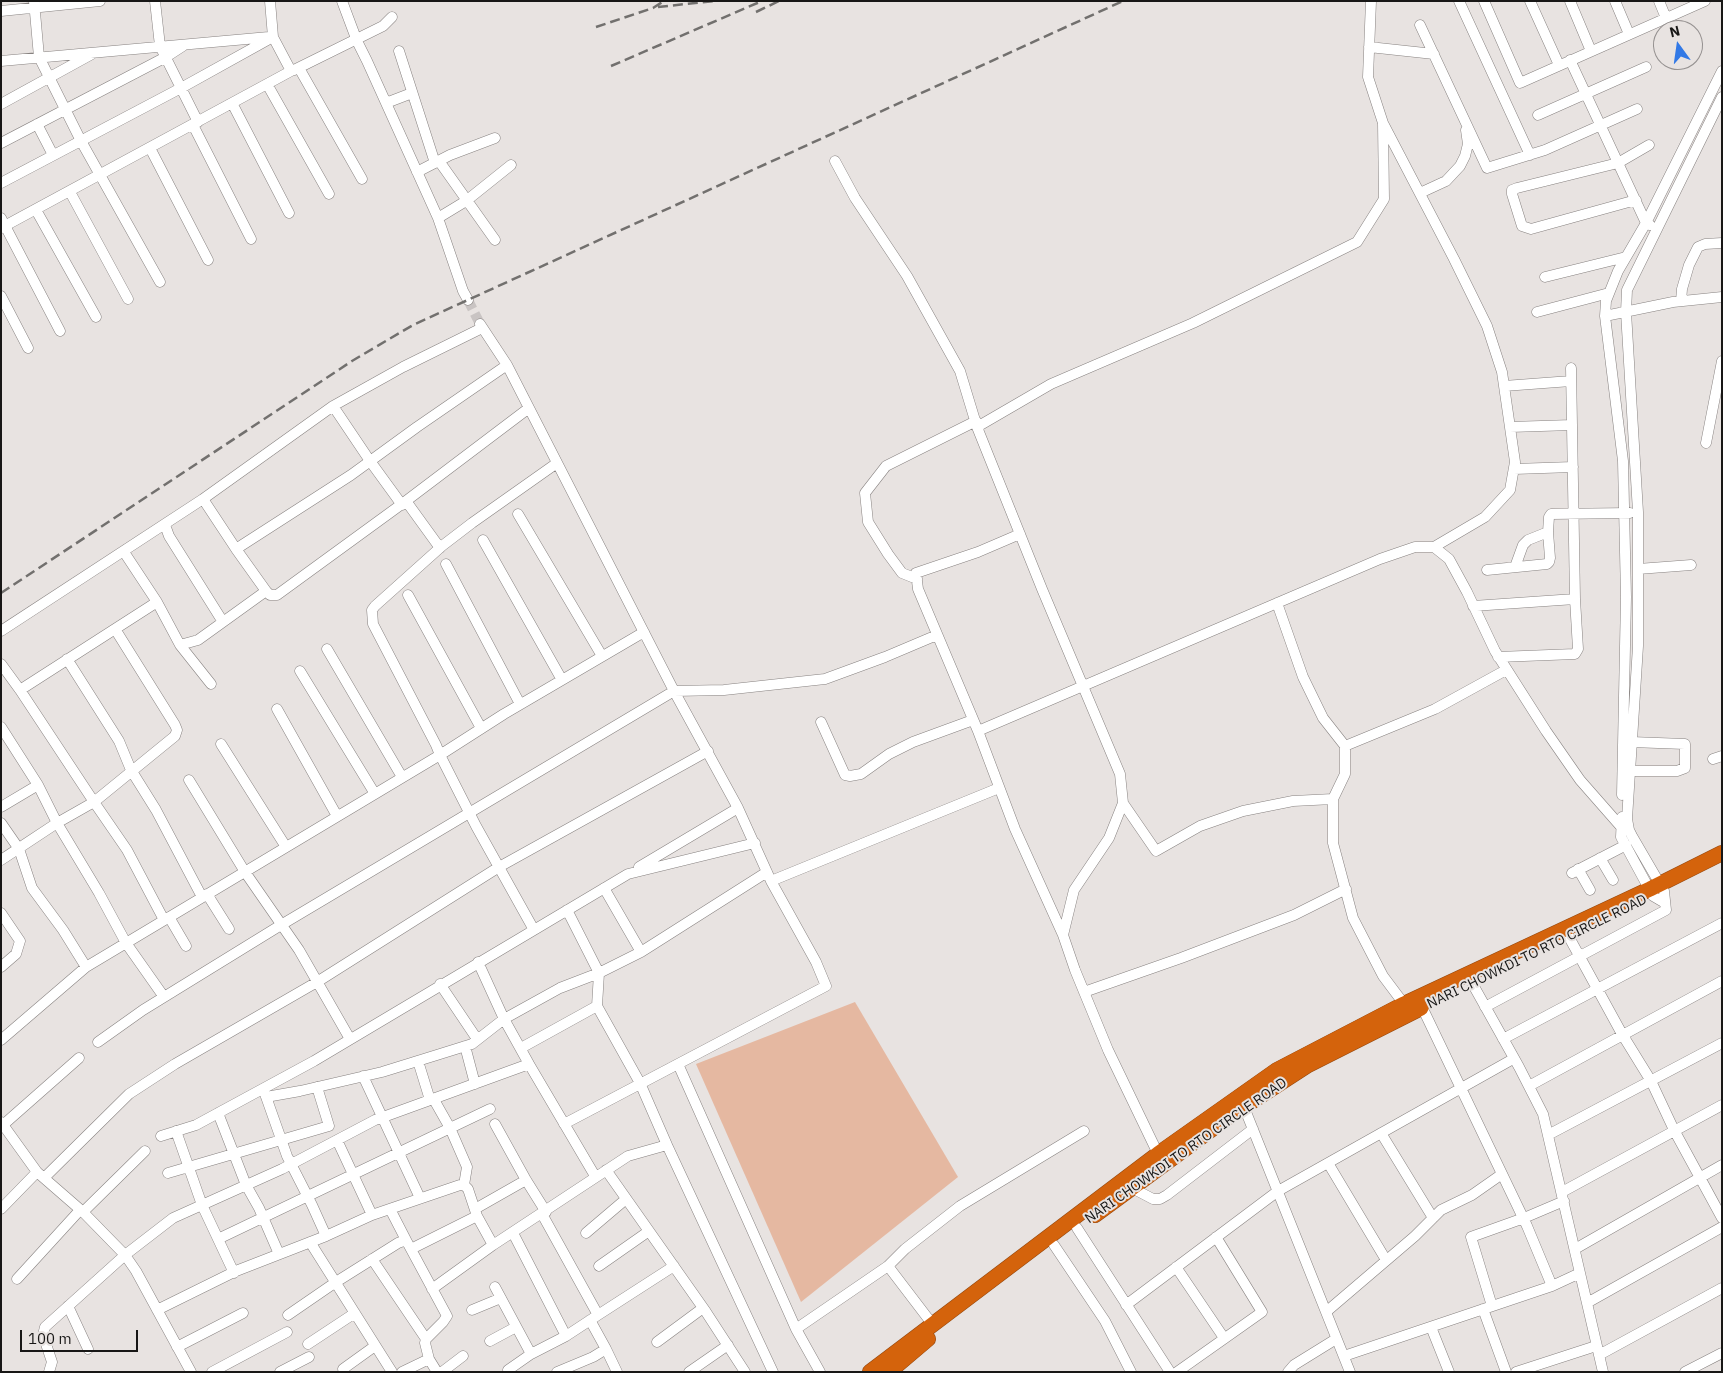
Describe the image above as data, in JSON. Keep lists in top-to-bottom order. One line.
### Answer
{"streets":{"highway":["NARI CHOWKDI TO RTO CIRCLE ROAD"]},"scale_bar":"100 m","north":"top"}
